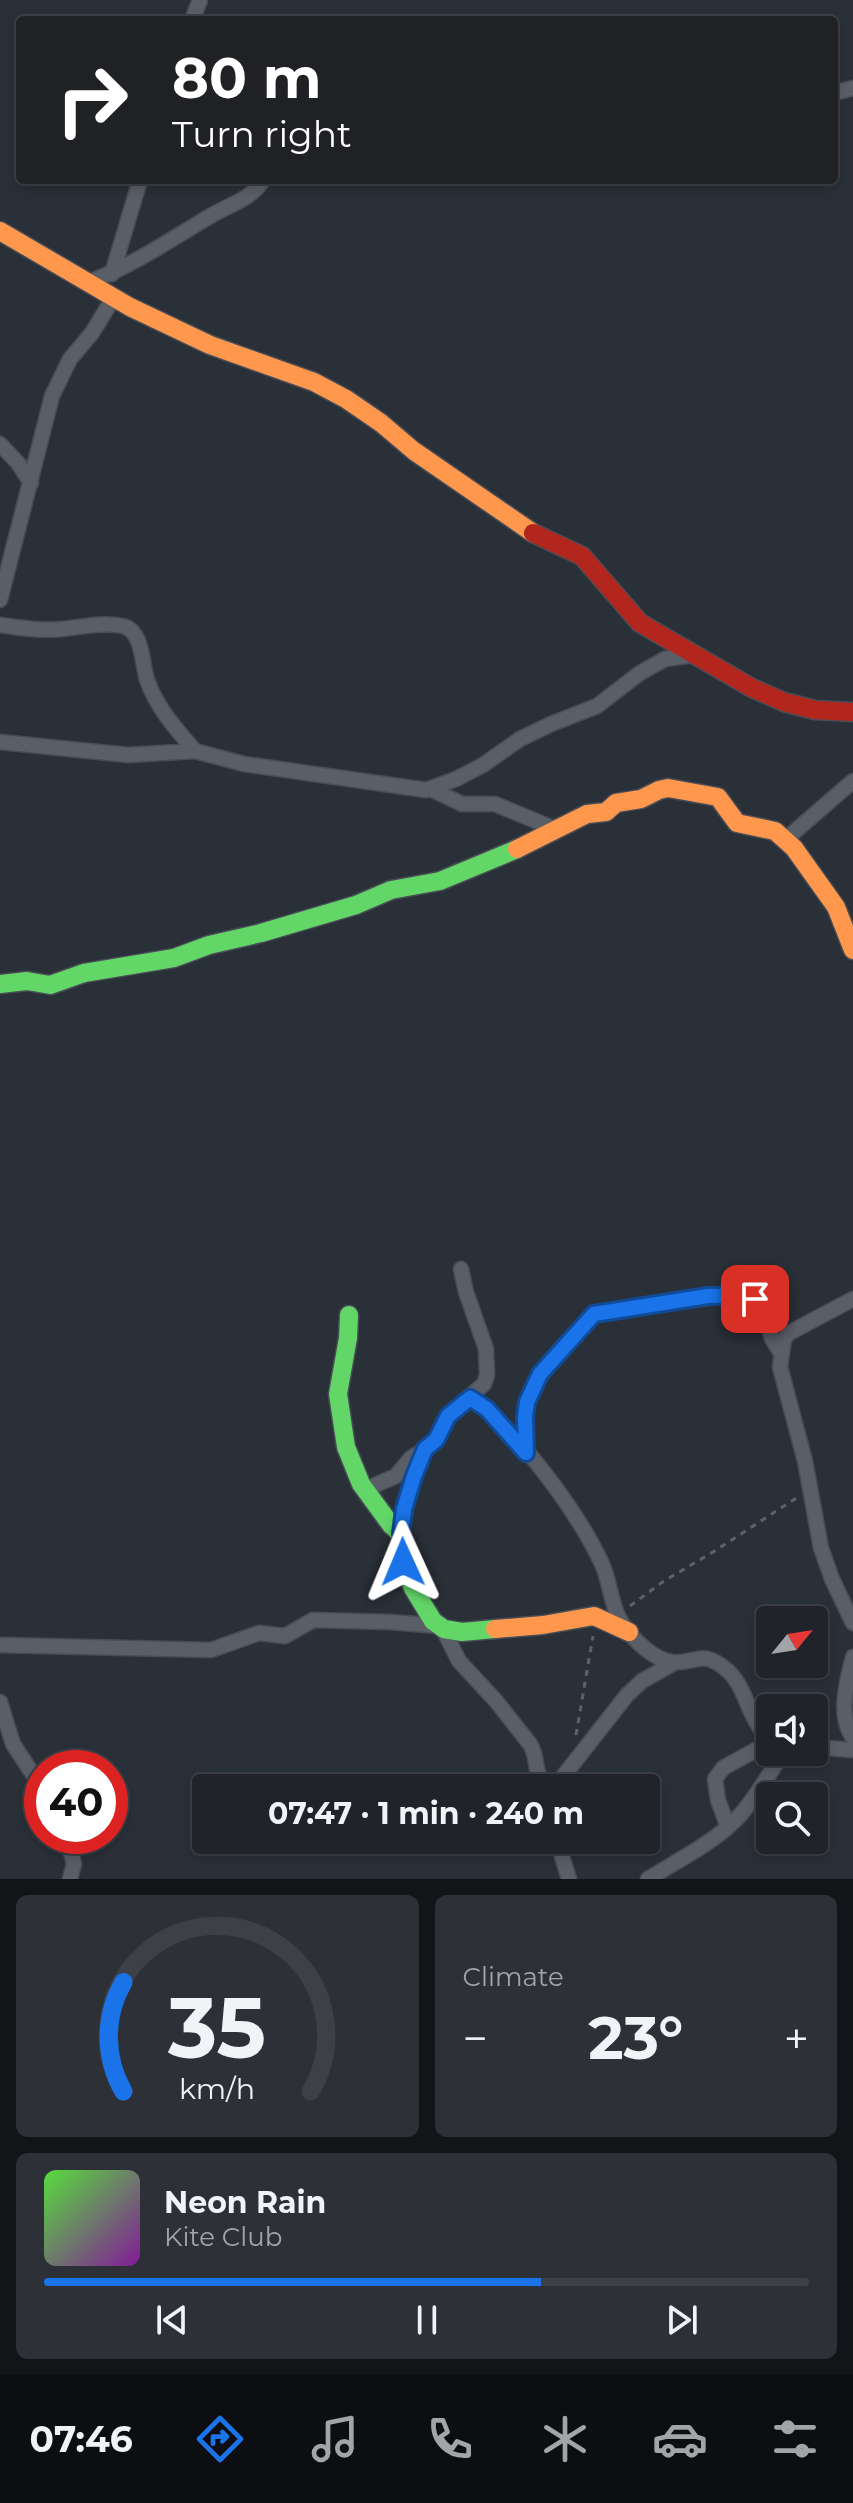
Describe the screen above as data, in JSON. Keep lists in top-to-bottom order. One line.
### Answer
{"north":"top right","page":{"turn":["80 m","Turn right"],"limit":"40","trip":"07:47 · 1 min · 240 m","tile":"Climate","heat":["−","23°","+"],"song":["Neon Rain","Kite Club"],"tabs":"07:46","gauge":["35","km/h"]}}
